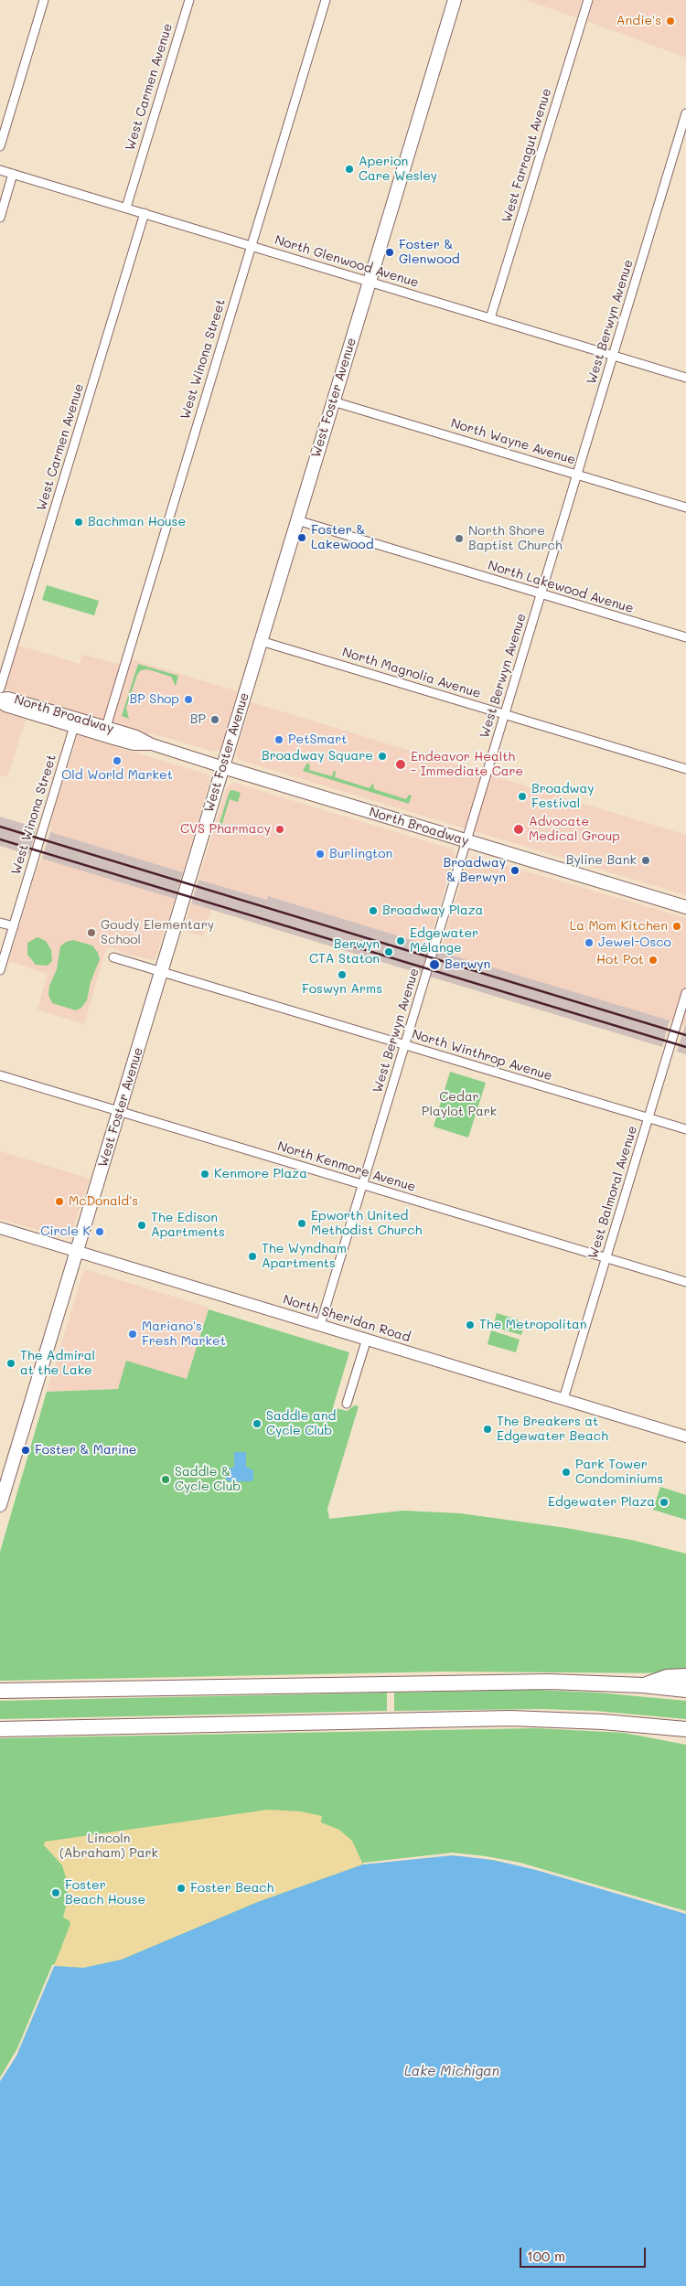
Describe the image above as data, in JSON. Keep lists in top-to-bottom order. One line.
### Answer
{"streets":{"main road":["West Foster Avenue","North Broadway","North Sheridan Road"],"street":["West Carmen Avenue","West Farragut Avenue","North Glenwood Avenue","West Berwyn Avenue","West Winona Street","North Wayne Avenue","North Lakewood Avenue","North Magnolia Avenue","North Winthrop Avenue","North Kenmore Avenue","West Balmoral Avenue"]},"crossings":[["West Carmen Avenue","North Glenwood Avenue"],["West Farragut Avenue","North Glenwood Avenue"],["North Glenwood Avenue","West Berwyn Avenue"],["North Glenwood Avenue","West Winona Street"],["North Glenwood Avenue","West Foster Avenue"],["West Berwyn Avenue","North Wayne Avenue"],["West Berwyn Avenue","North Lakewood Avenue"],["West Berwyn Avenue","North Magnolia Avenue"],["West Berwyn Avenue","North Broadway"],["West Berwyn Avenue","North Winthrop Avenue"],["West Berwyn Avenue","North Kenmore Avenue"],["West Berwyn Avenue","North Sheridan Road"],["West Winona Street","North Broadway"],["West Foster Avenue","North Wayne Avenue"],["West Foster Avenue","North Lakewood Avenue"],["West Foster Avenue","North Magnolia Avenue"],["West Foster Avenue","North Broadway"],["West Foster Avenue","North Winthrop Avenue"],["West Foster Avenue","North Kenmore Avenue"],["West Foster Avenue","North Sheridan Road"],["North Winthrop Avenue","West Balmoral Avenue"],["North Kenmore Avenue","West Balmoral Avenue"],["West Balmoral Avenue","North Sheridan Road"]],"water":["Lake Michigan"],"parks":["Cedar Playlot Park","Lincoln (Abraham) Park"],"places":["Andie's","Aperion Care Wesley","Foster & Glenwood","Bachman House","Foster & Lakewood","North Shore Baptist Church","BP Shop","BP","PetSmart","Broadway Square","Old World Market","Endeavor Health - Immediate Care","Broadway Festival","CVS Pharmacy","Advocate Medical Group","Burlington","Byline Bank","Broadway & Berwyn","Broadway Plaza","La Mom Kitchen","Goudy Elementary School","Edgewater Mélange","Jewel-Osco","Berwyn CTA Staton","Hot Pot","Berwyn","Foswyn Arms","Kenmore Plaza","McDonald's","Epworth United Methodist Church","The Edison Apartments","Circle K","The Wyndham Apartments","The Metropolitan","Mariano's Fresh Market","The Admiral at the Lake","Saddle and Cycle Club","The Breakers at Edgewater Beach","Foster & Marine","Park Tower Condominiums","Saddle & Cycle Club","Edgewater Plaza","Foster Beach","Foster Beach House"],"scale_bar":"100 m"}
